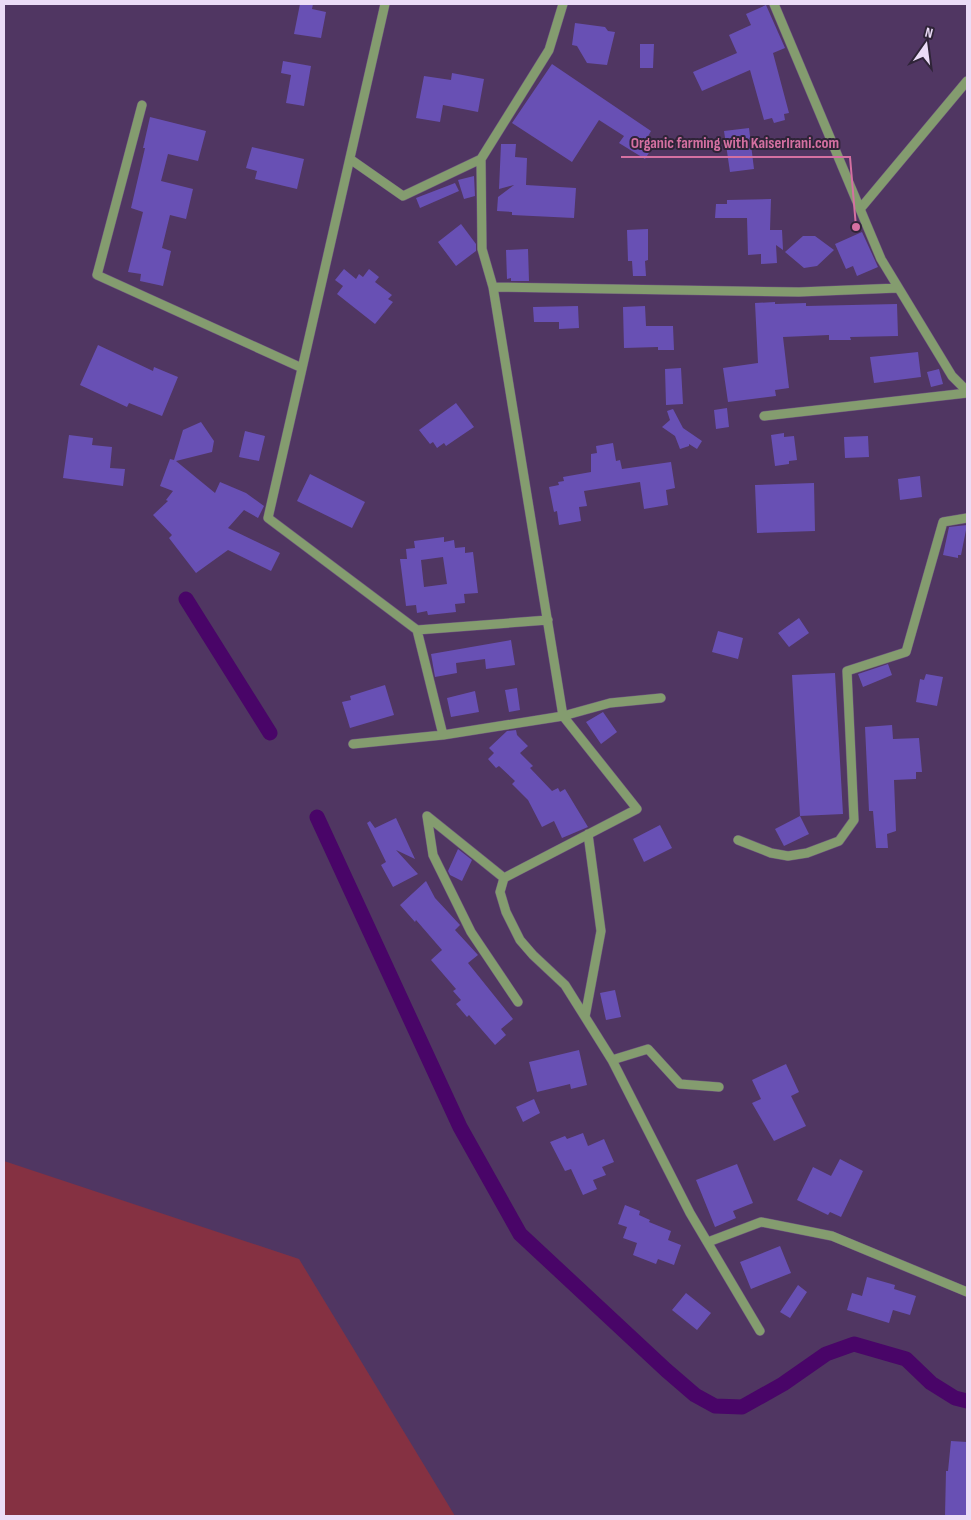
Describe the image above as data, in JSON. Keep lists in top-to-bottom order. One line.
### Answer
{"places":["Organic farming with KaiserIrani.com"],"north":"top"}
